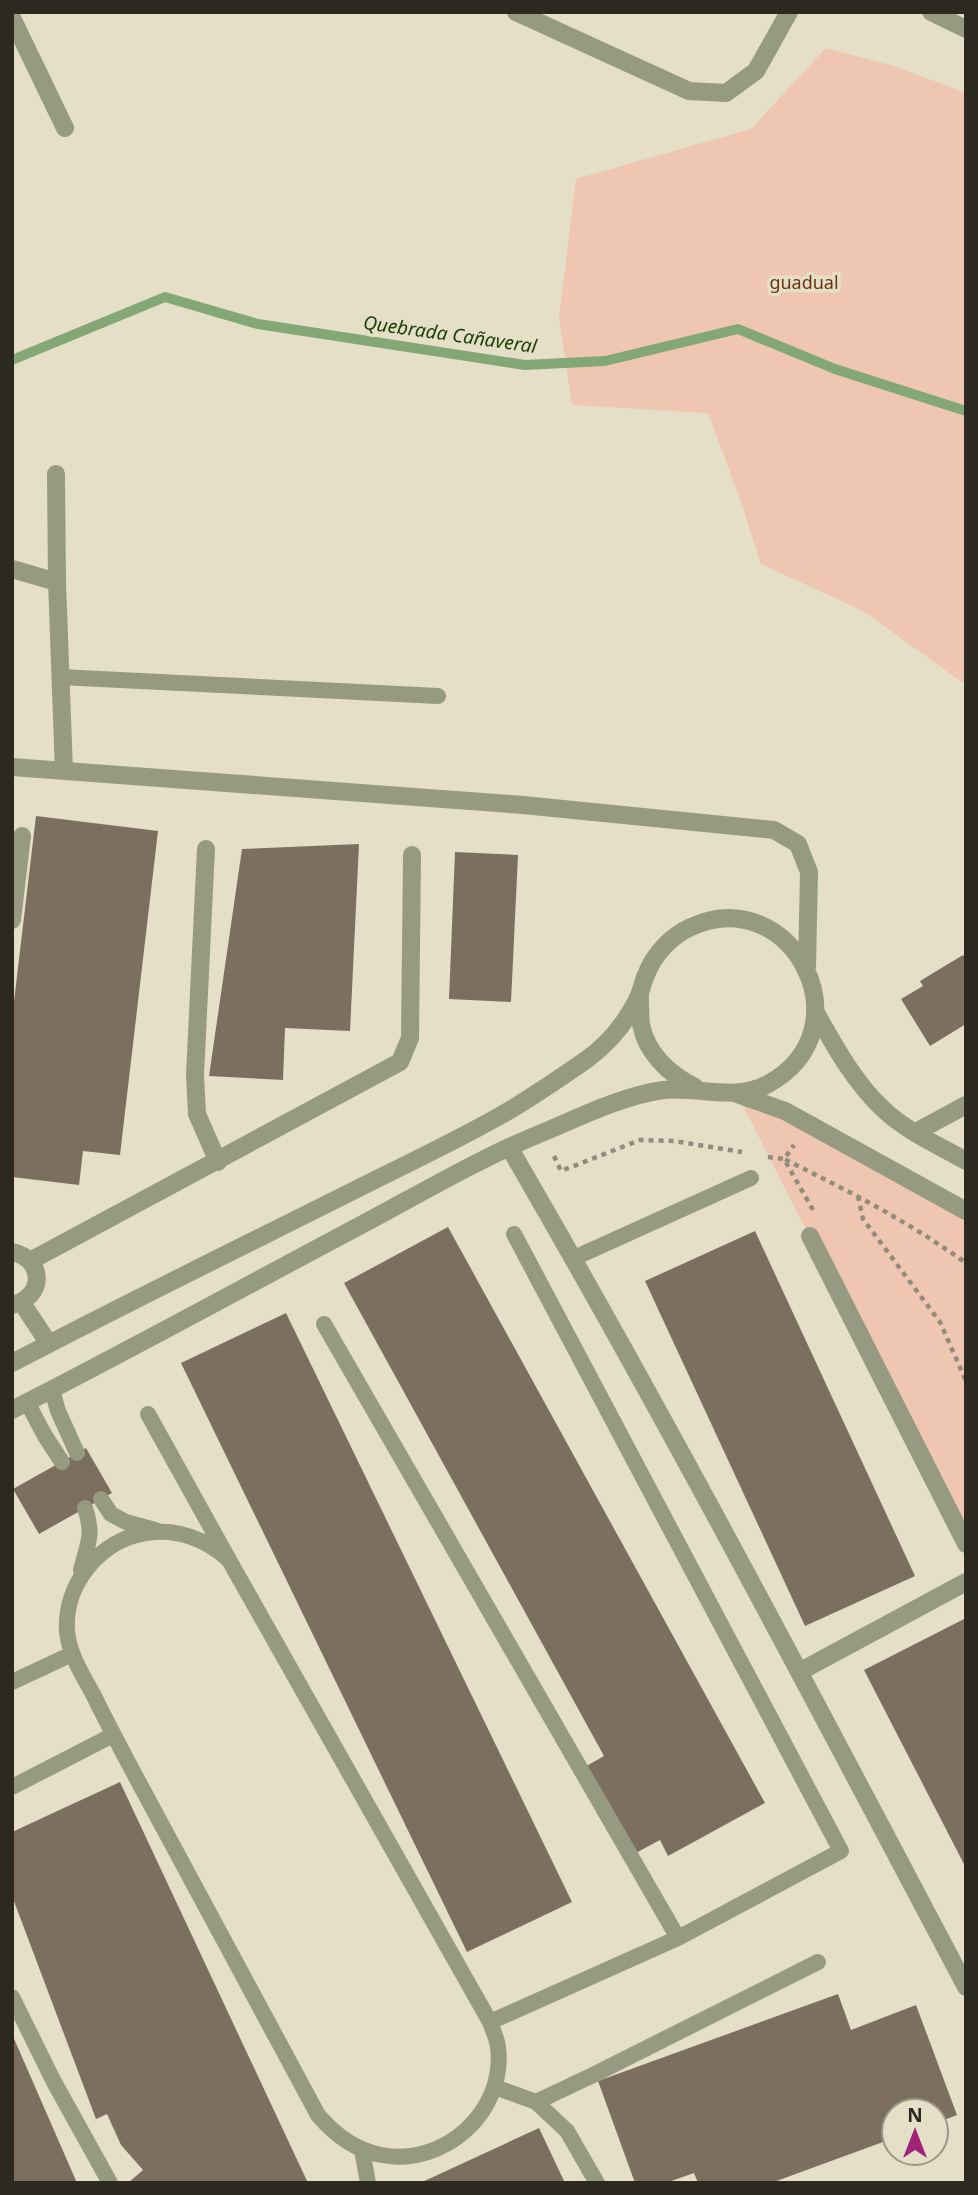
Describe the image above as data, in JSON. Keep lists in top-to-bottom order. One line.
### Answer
{"water":["Quebrada Cañaveral"],"parks":["guadual"],"north":"top"}
